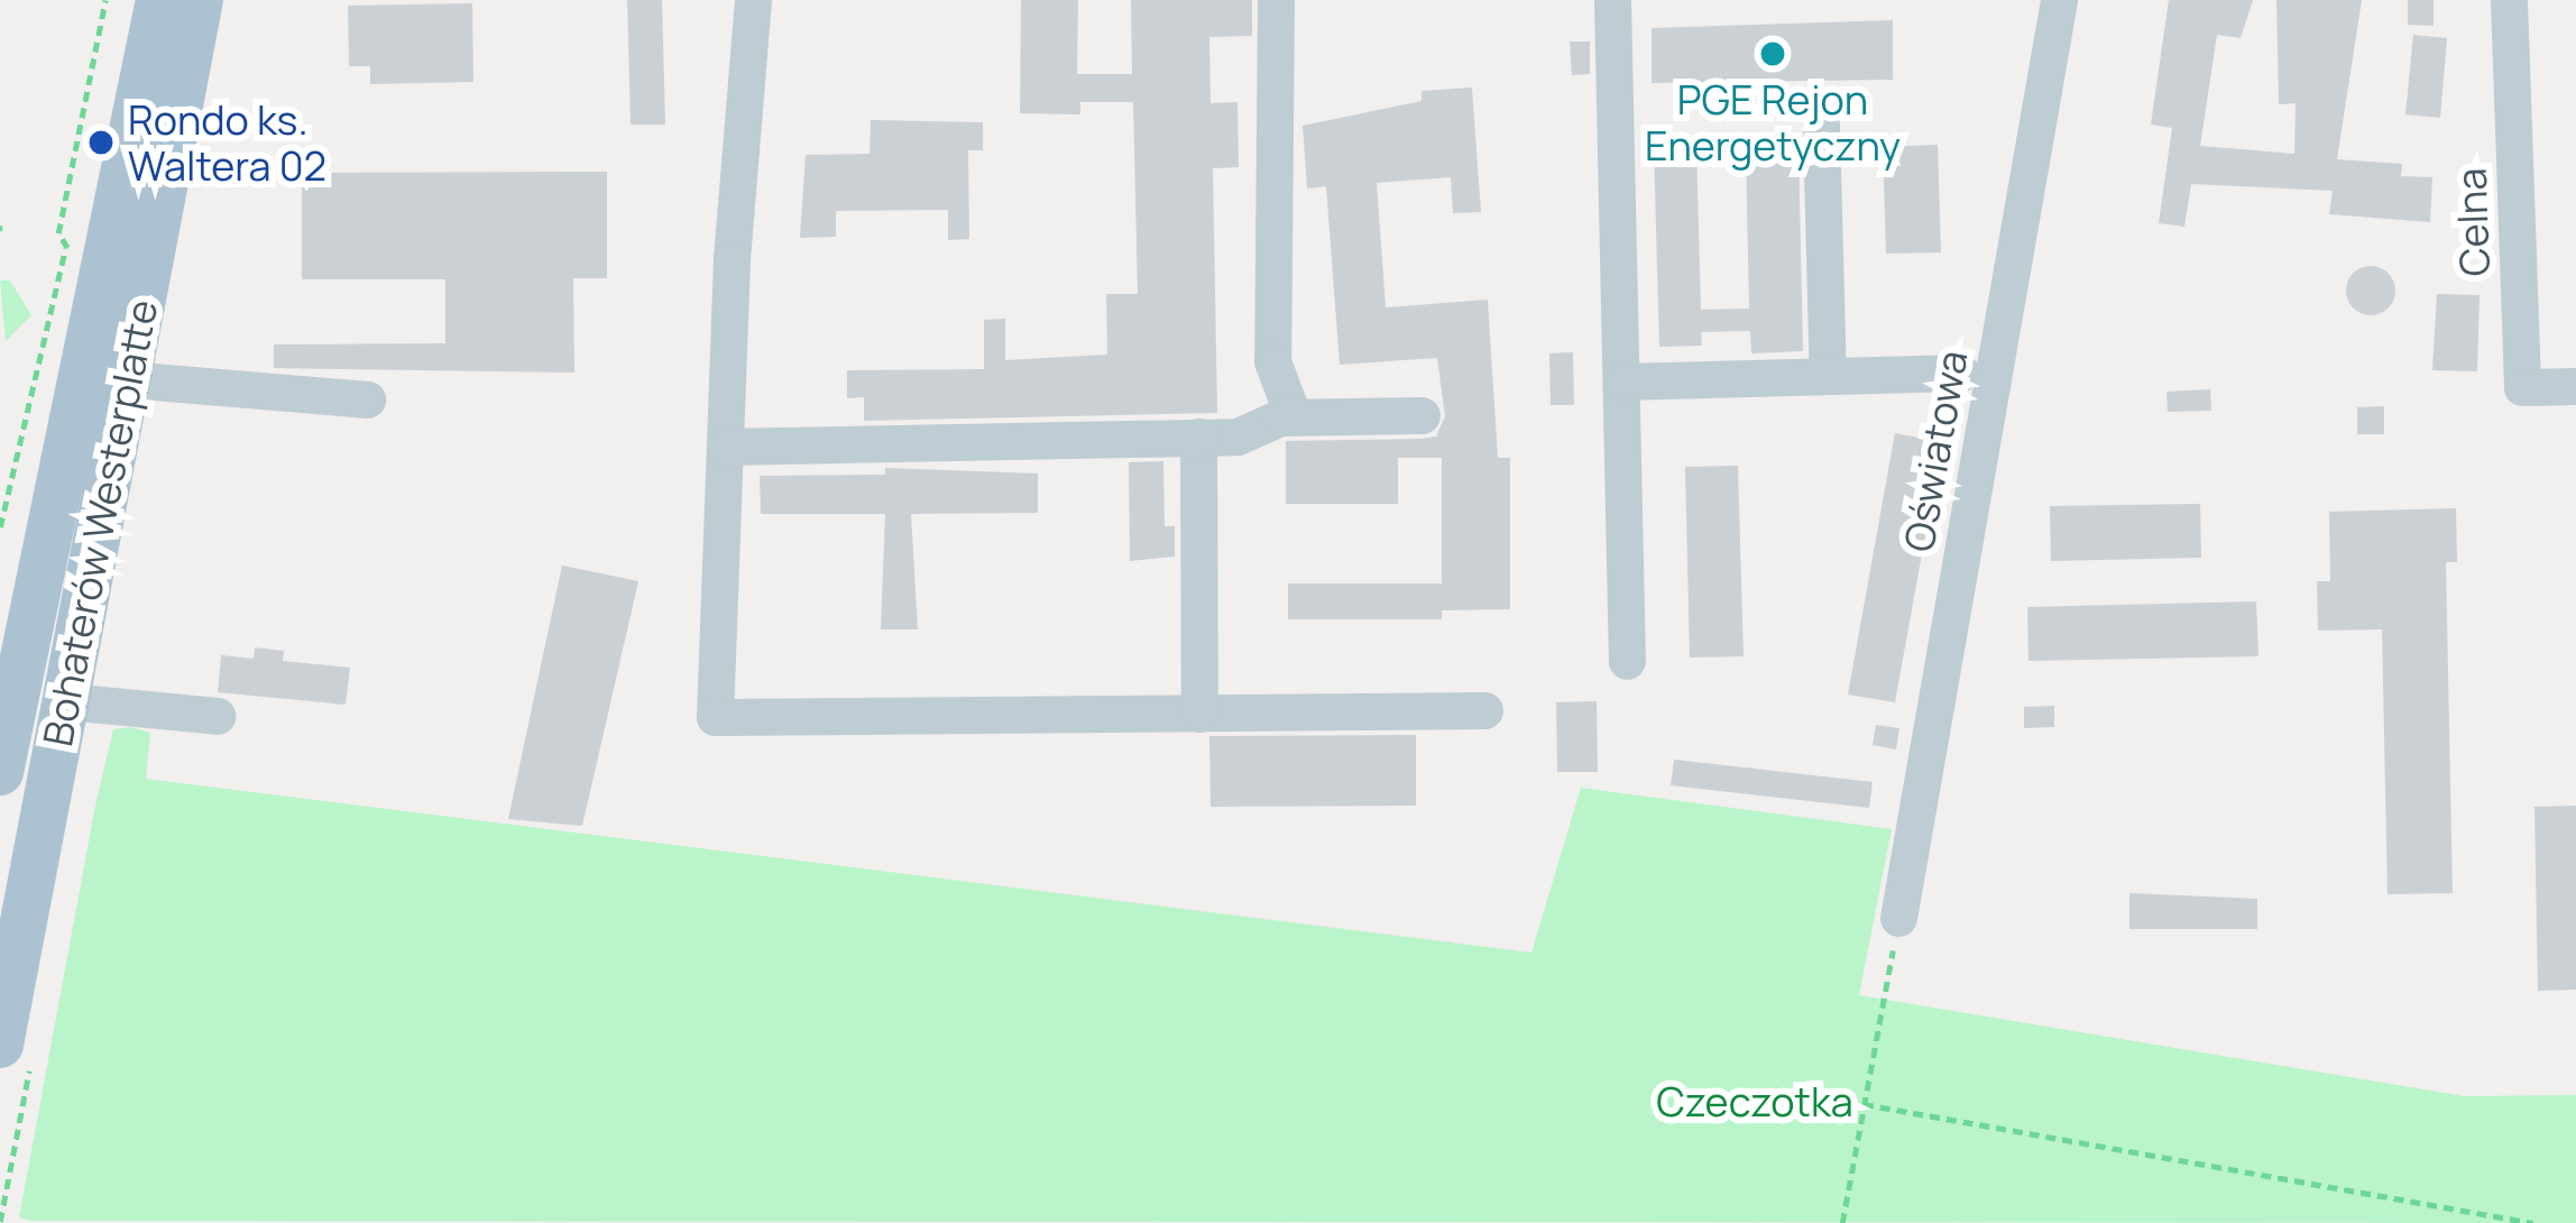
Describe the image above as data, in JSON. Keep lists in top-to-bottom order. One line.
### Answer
{"streets":{"main road":["Bohaterów Westerplatte"],"street":["Celna","Oświatowa"]},"parks":["Czeczotka"],"places":["PGE Rejon Energetyczny","Rondo ks. Waltera 02"]}
